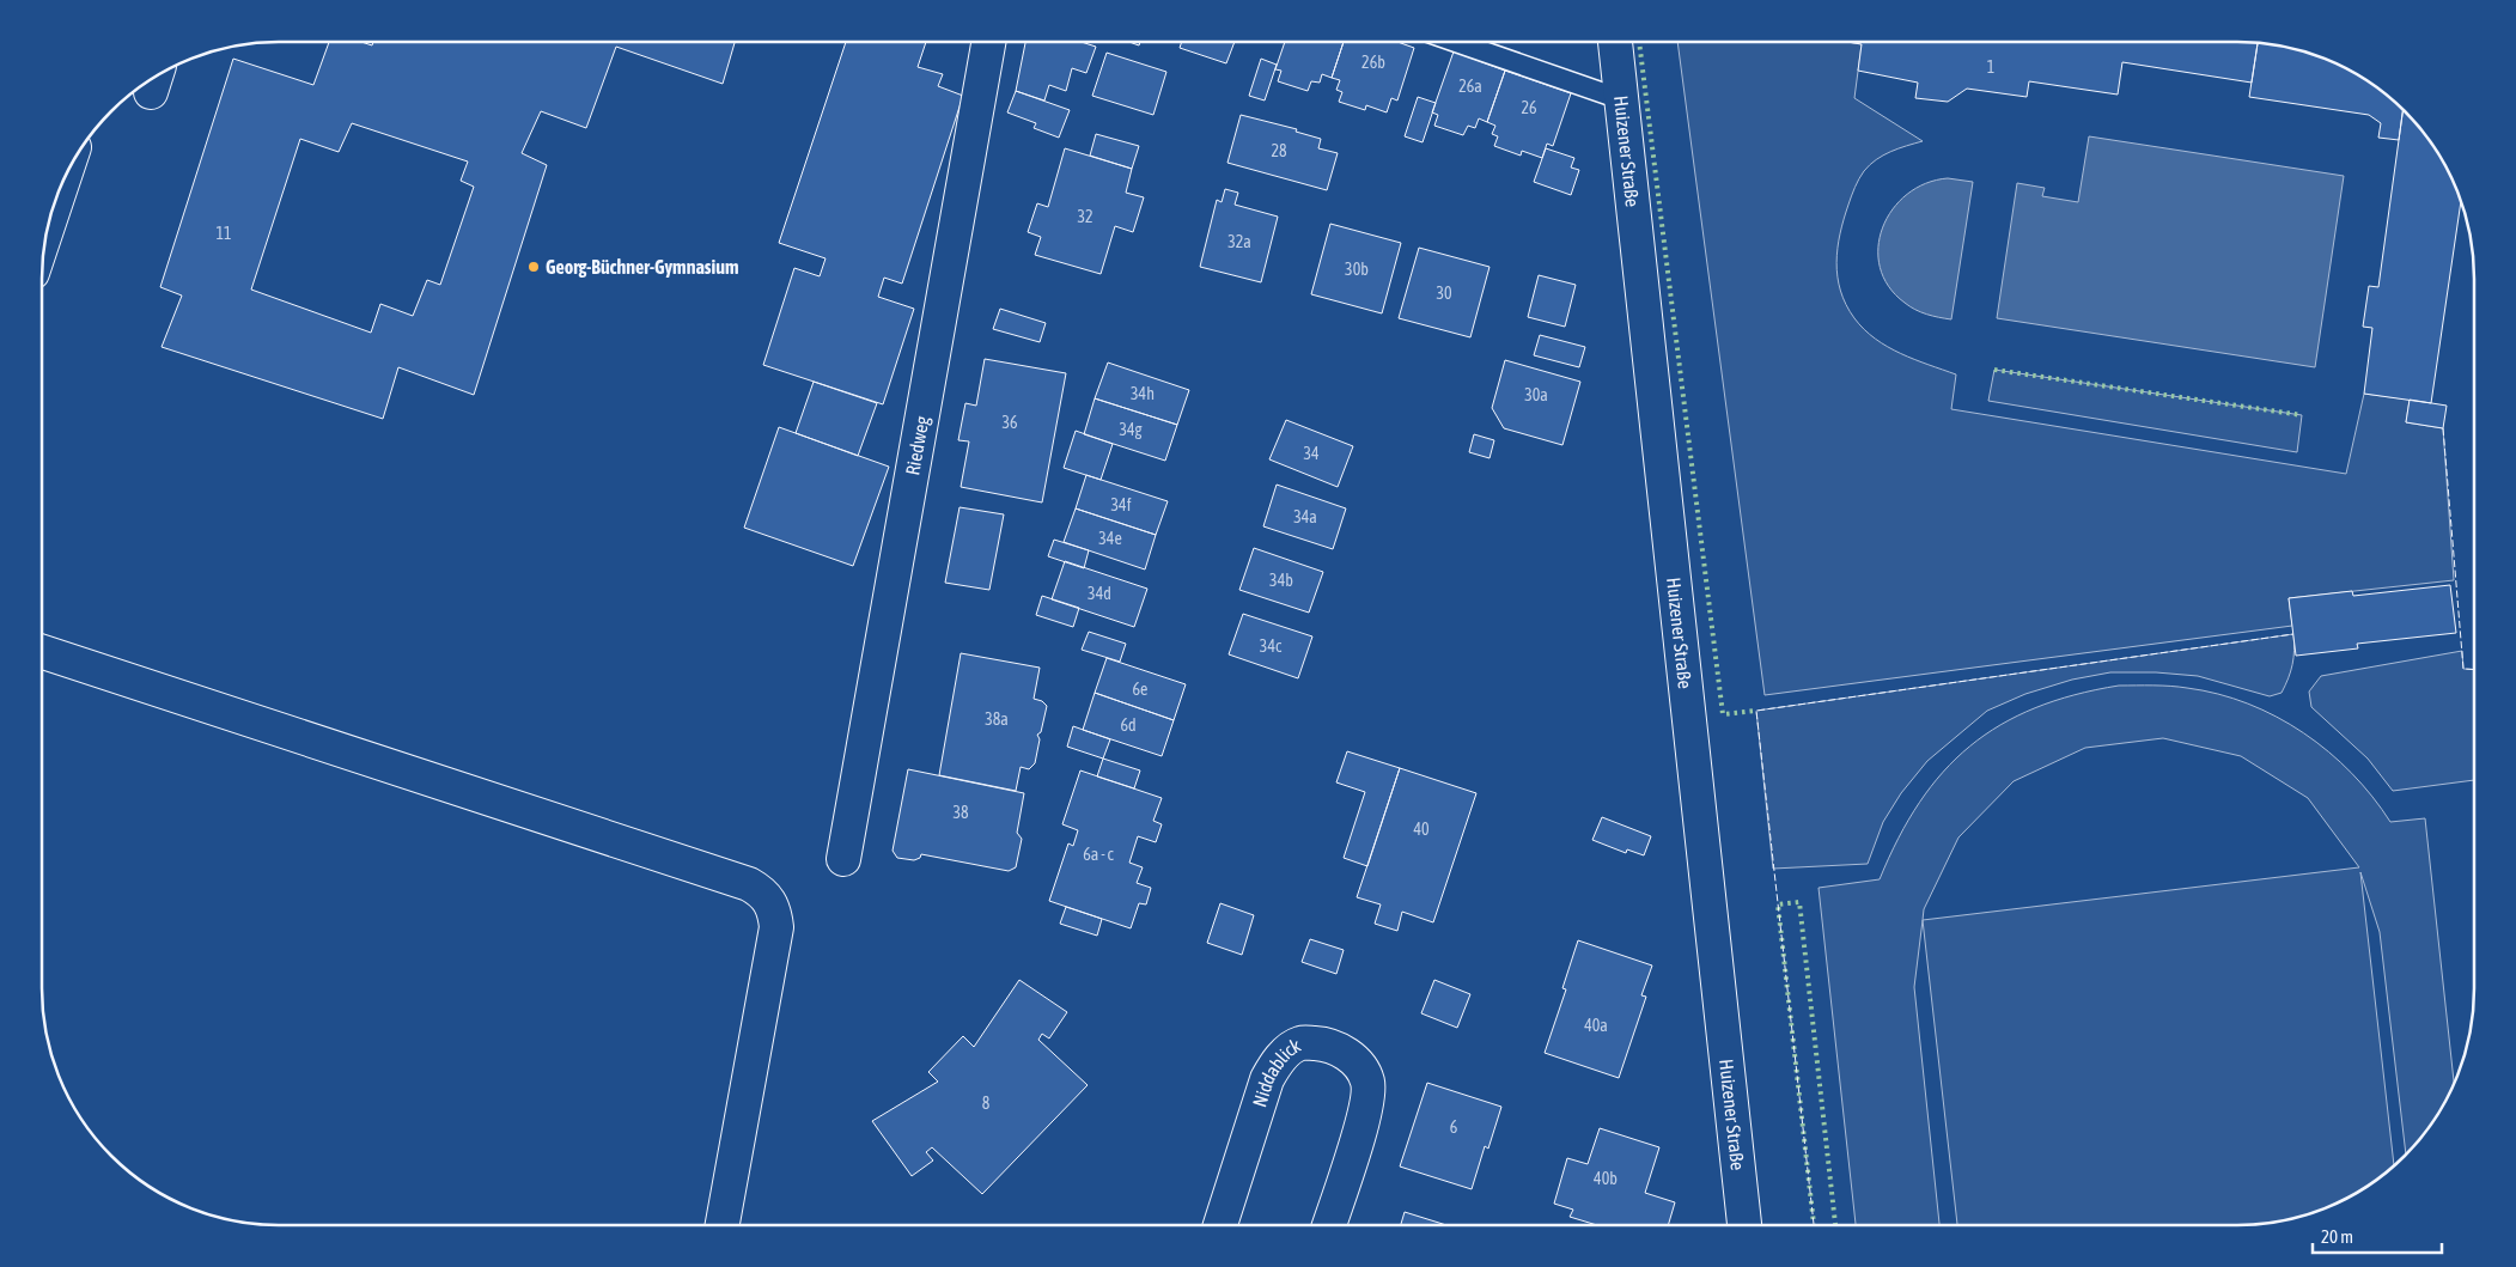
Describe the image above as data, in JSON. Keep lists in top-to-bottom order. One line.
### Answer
{"streets":{"street":["Huizener Straße","Riedweg","Niddablick"]},"places":["Georg-Büchner-Gymnasium"],"house_numbers":["26b","1","26a","26","28","32","11","32a","30b","30","34h","30a","36","34g","34","34f","34a","34e","34b","34d","34c","6e","38a","6d","38","40","6a - c","40a","8","6","40b"],"scale_bar":"20 m"}
